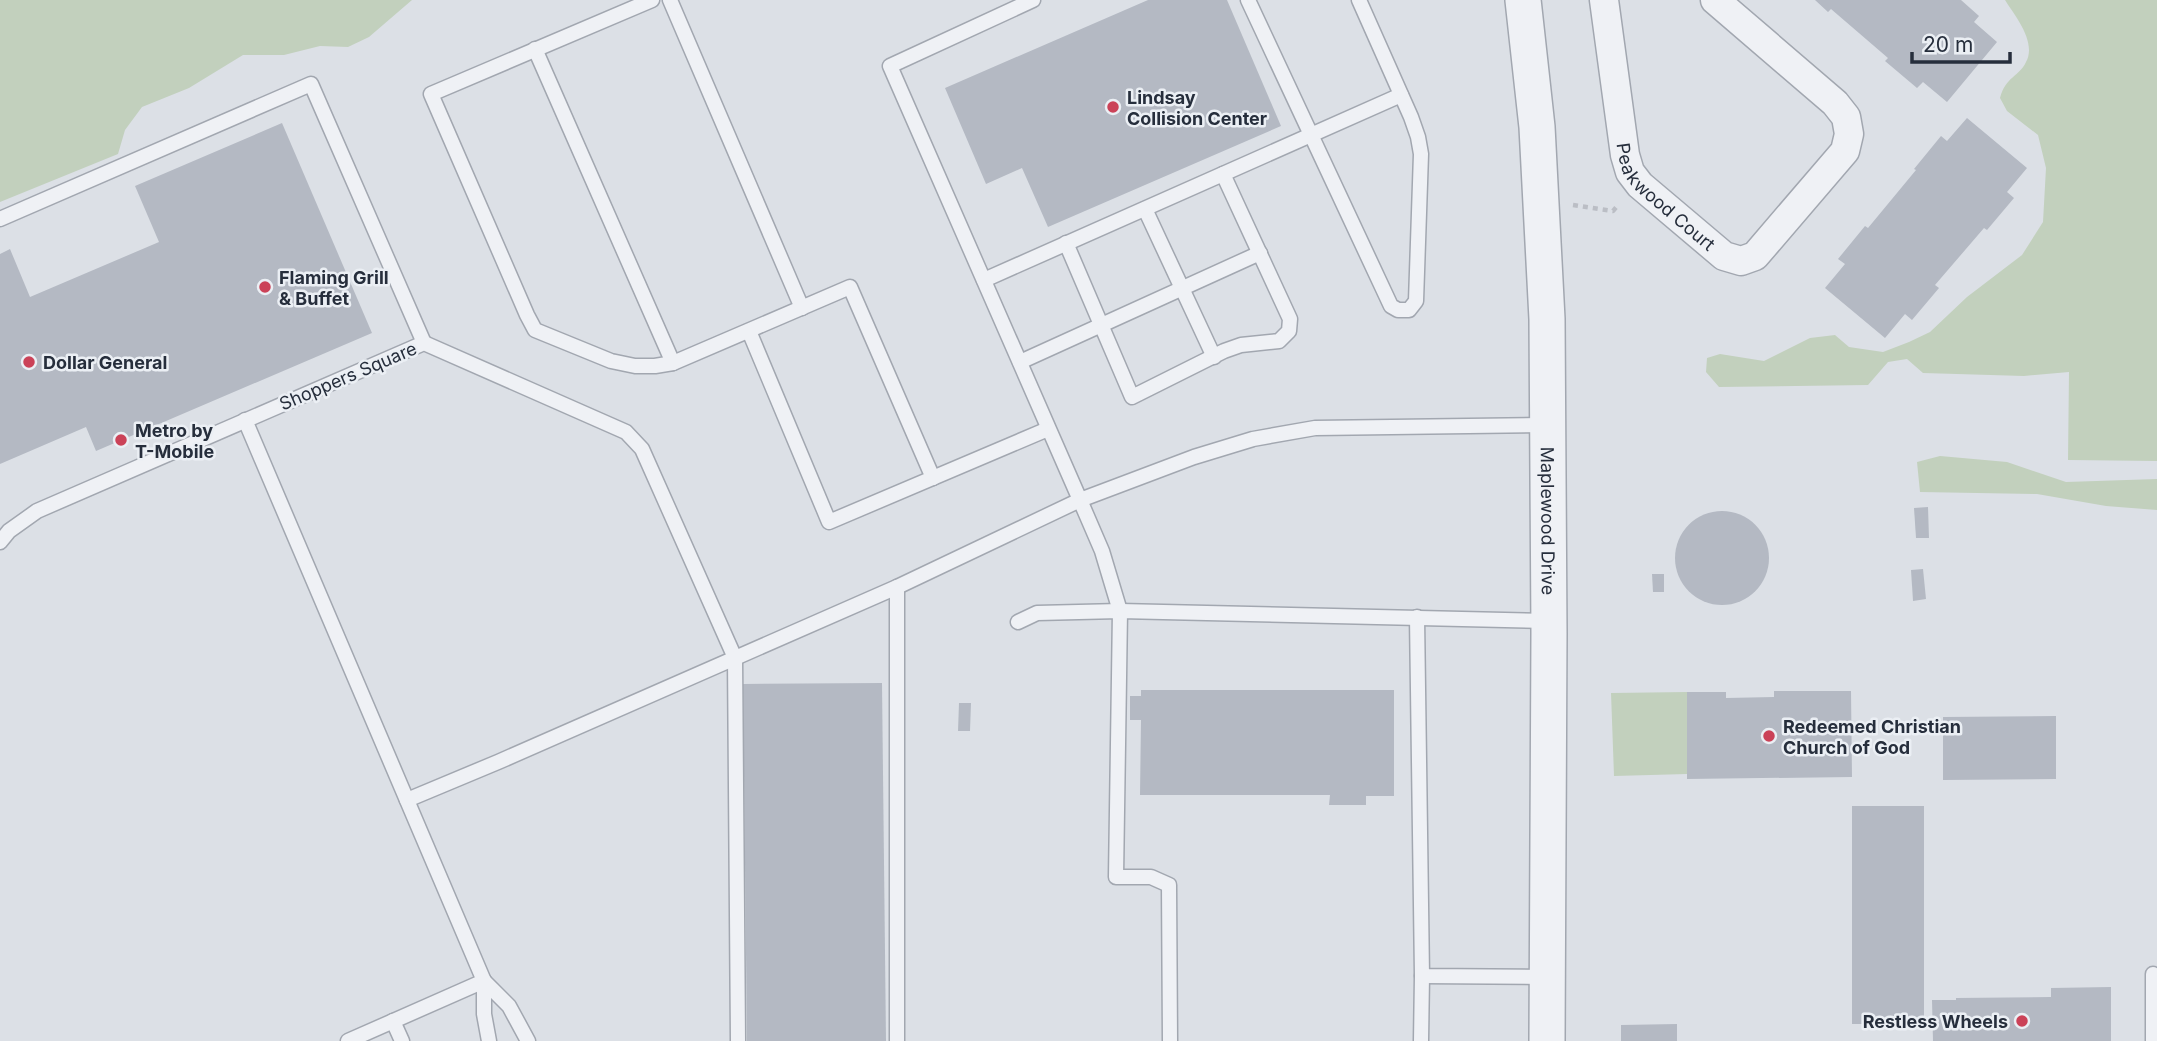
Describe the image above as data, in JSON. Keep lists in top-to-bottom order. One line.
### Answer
{"streets":{"street":["Peakwood Court","Maplewood Drive"],"lane":["Shoppers Square"]},"places":["Lindsay Collision Center","Flaming Grill & Buffet","Dollar General","Metro by T-Mobile","Redeemed Christian Church of God","Restless Wheels"],"scale_bar":"20 m"}
